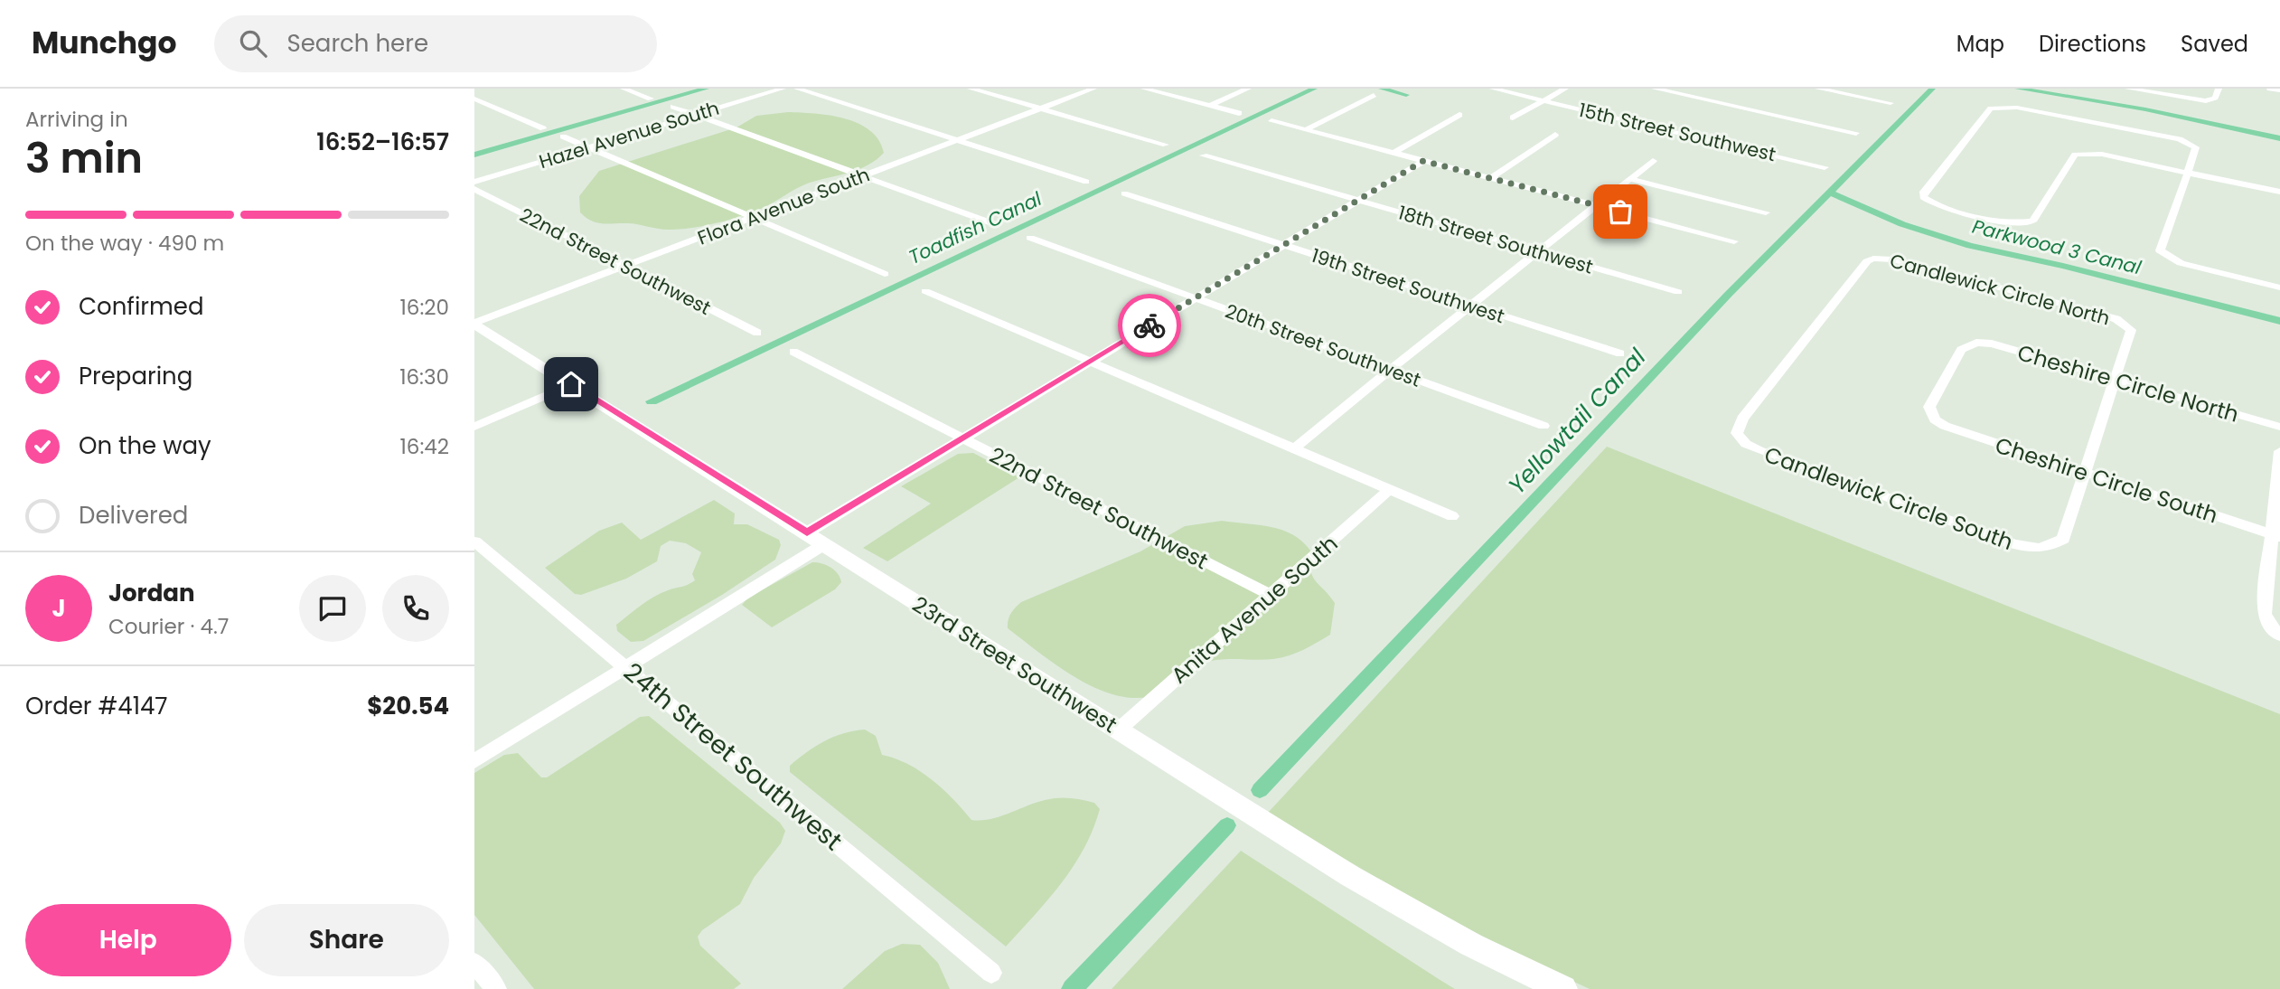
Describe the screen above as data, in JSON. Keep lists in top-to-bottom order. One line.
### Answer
{"streets":{"street":["15th Street Southwest","Hazel Avenue South","Flora Avenue South","18th Street Southwest","22nd Street Southwest","19th Street Southwest","Candlewick Circle North","20th Street Southwest","Cheshire Circle North","Cheshire Circle South","Candlewick Circle South","Anita Avenue South","23rd Street Southwest","24th Street Southwest"]},"crossings":[["Flora Avenue South","22nd Street Southwest"],["Flora Avenue South","23rd Street Southwest"],["22nd Street Southwest","Anita Avenue South"],["Candlewick Circle North","Cheshire Circle North"],["Candlewick Circle North","Candlewick Circle South"],["Cheshire Circle North","Cheshire Circle South"],["Cheshire Circle South","Candlewick Circle South"],["Anita Avenue South","23rd Street Southwest"]],"water":["Toadfish Canal","Parkwood 3 Canal","Yellowtail Canal"],"page":{"header":"Munchgo","search":"Search here","nav":["Map","Directions","Saved"],"heading":["3 min","Arriving in","16:52–16:57"],"panel":["Jordan","Courier · 4.7","Order #4147","$20.54"],"bar":"On the way · 490 m","list":[["Confirmed","16:20"],["Preparing","16:30"],["On the way","16:42"],"Delivered"],"round":"J","buttons":["Help","Share"]}}
